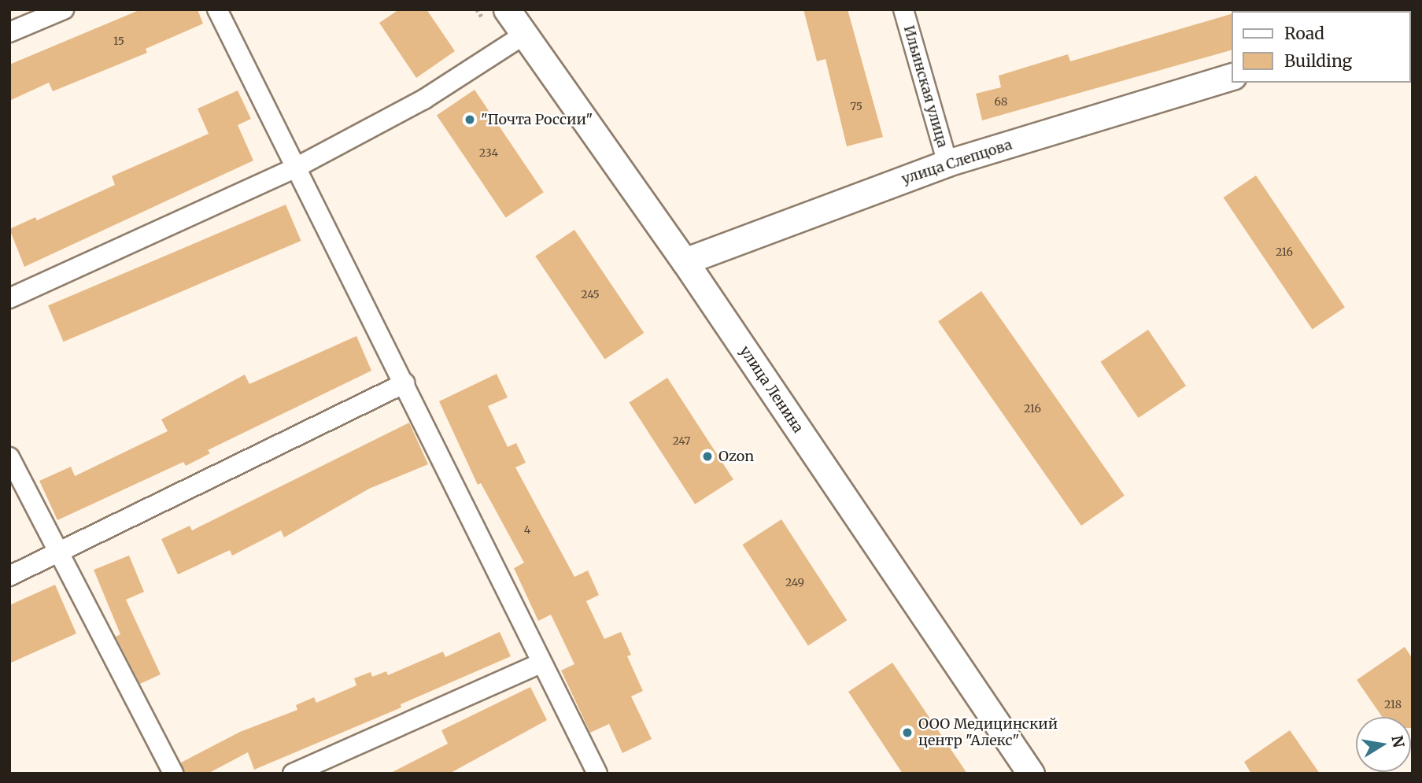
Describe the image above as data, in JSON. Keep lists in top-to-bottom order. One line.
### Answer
{"streets":{"main road":["улица Слепцова","улица Ленина"],"street":["Ильинская улица"]},"crossings":[["Ильинская улица","улица Слепцова"],["улица Слепцова","улица Ленина"]],"places":["\"Почта России\"","Ozon","ООО Медицинский центр \"Алекс\""],"house_numbers":["15","68","75","234","216","245","216","247","4","249","218"],"legend":["Road","Building"],"north":"right"}
